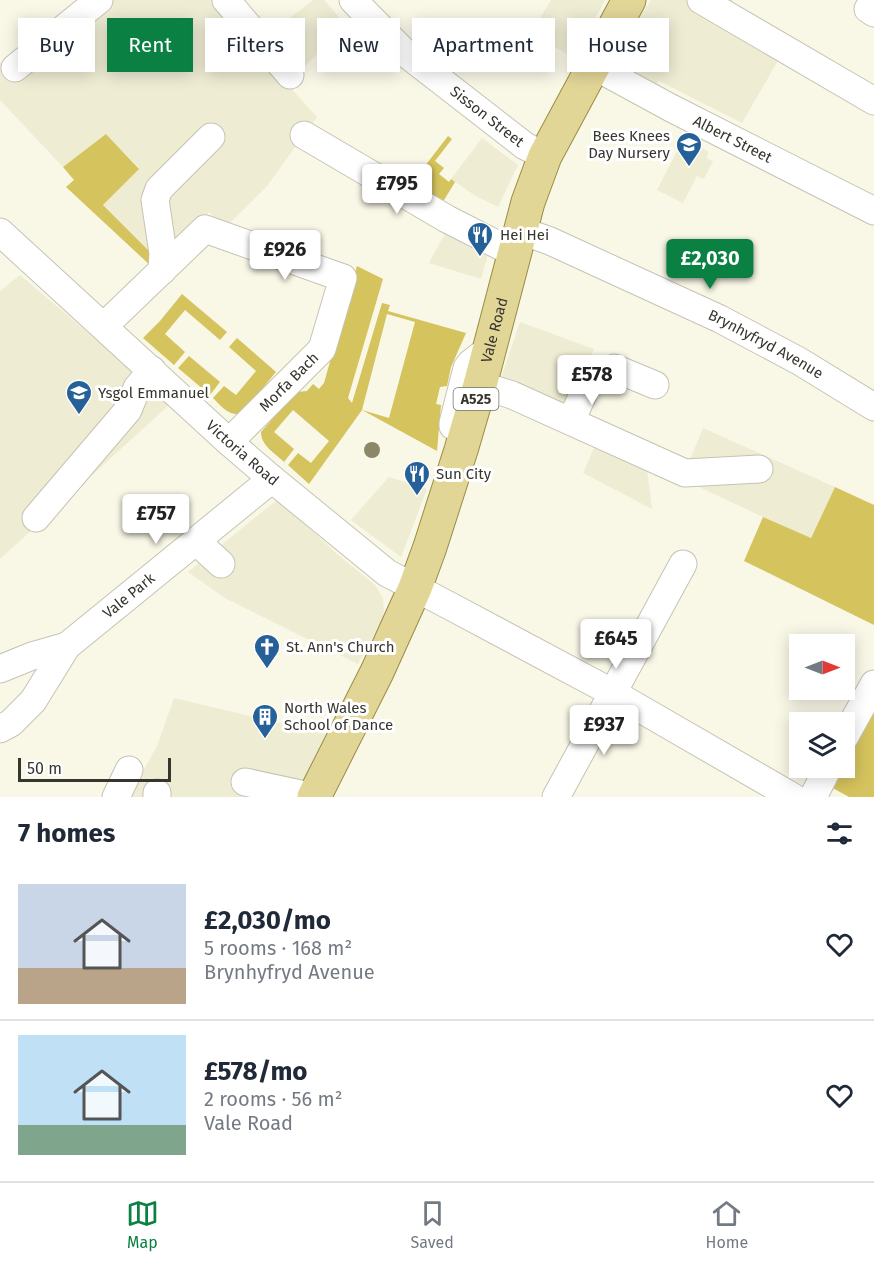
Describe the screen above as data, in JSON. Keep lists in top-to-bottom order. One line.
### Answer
{"streets":{"main road":["Vale Road","A525"],"street":["Sisson Street","Albert Street","Brynhyfryd Avenue","Morfa Bach","Victoria Road","Vale Park"]},"crossings":[["Sisson Street","Vale Road"],["Vale Road","Brynhyfryd Avenue"],["Vale Road","Victoria Road"],["Morfa Bach","Victoria Road"],["Victoria Road","Vale Park"]],"places":{"school or university":["Bees Knees Day Nursery","Ysgol Emmanuel"],"restaurant":["Hei Hei","Sun City"],"church":["St. Ann's Church"],"building":["North Wales School of Dance"]},"scale_bar":"50 m","north":"right","page":{"chip":["Buy","Rent","Filters","New","Apartment","House"],"price":["£795","£926","£2,030","£578","£757","£645","£937"],"scale":"50 m","heading":"7 homes","list":[{"name":"£2,030/mo","note":"5 rooms · 168 m² · Brynhyfryd Avenue"},{"name":"£578/mo","note":"2 rooms · 56 m² · Vale Road"}],"tabs":["Map","Saved","Home"]}}
